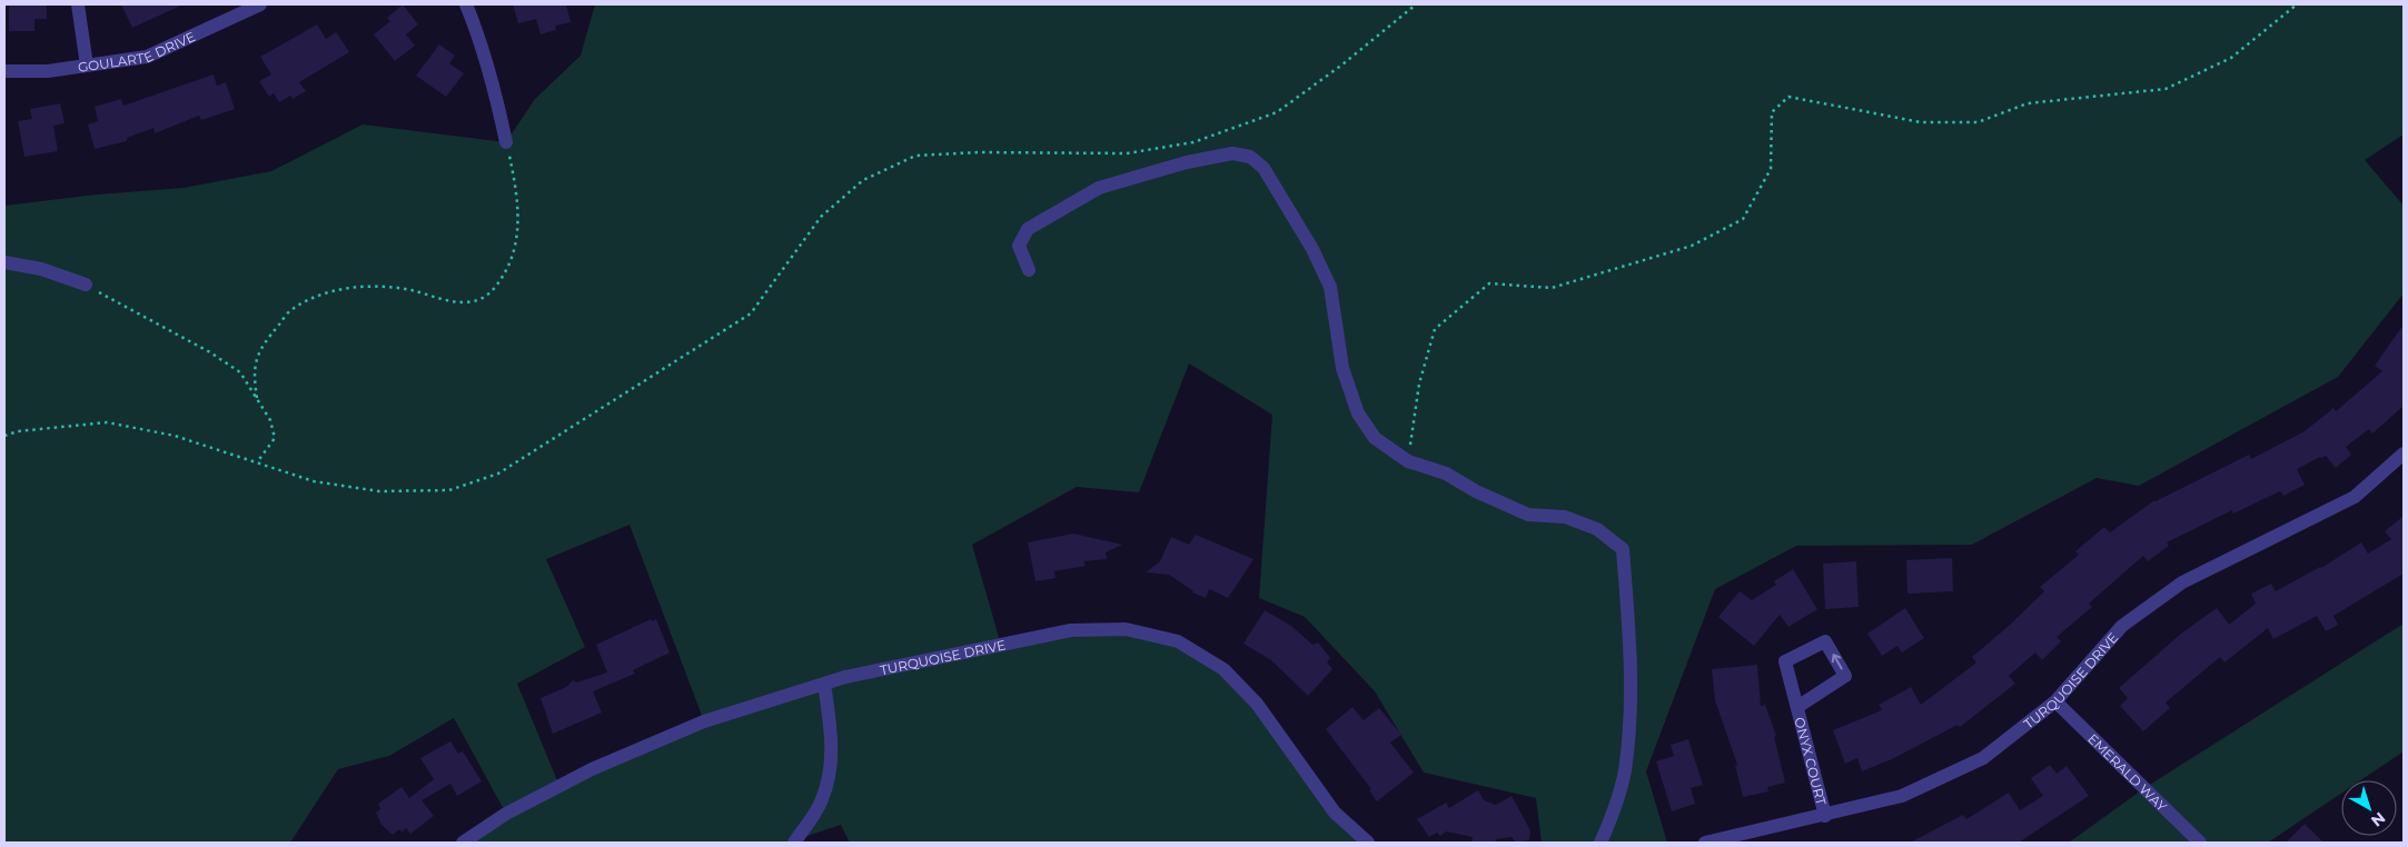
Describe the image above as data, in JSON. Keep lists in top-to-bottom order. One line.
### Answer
{"streets":{"street":["GOULARTE DRIVE","TURQUOISE DRIVE","ONYX COURT","EMERALD WAY"]},"crossings":[["TURQUOISE DRIVE","ONYX COURT"],["TURQUOISE DRIVE","EMERALD WAY"]],"north":"bottom right"}
